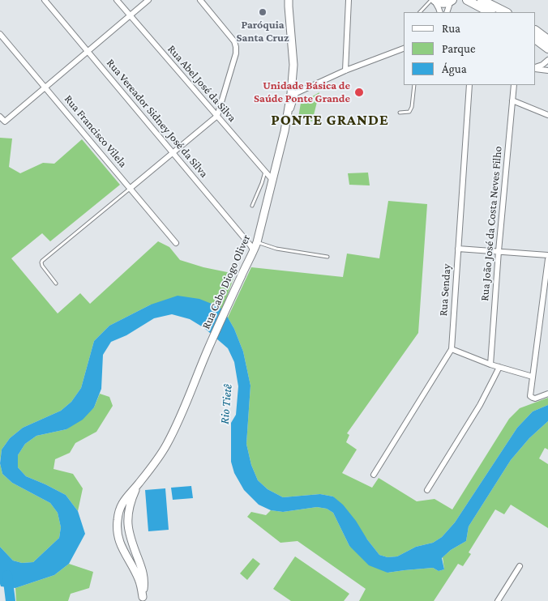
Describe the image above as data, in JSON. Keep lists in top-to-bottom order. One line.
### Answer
{"streets":{"main road":["Rua Cabo Diogo Oliver"],"street":["Rua Abel José da Silva","Rua Vereador Sidney José da Silva","Rua Francisco Vilela","Rua João José da Costa Neves Filho","Rua Senday"]},"crossings":[["Rua Abel José da Silva","Rua Cabo Diogo Oliver"],["Rua Vereador Sidney José da Silva","Rua Cabo Diogo Oliver"]],"districts":["PONTE GRANDE"],"water":["Rio Tietê"],"places":["Paróquia Santa Cruz","Unidade Básica de Saúde Ponte Grande"],"legend":["Rua","Parque","Água"]}
